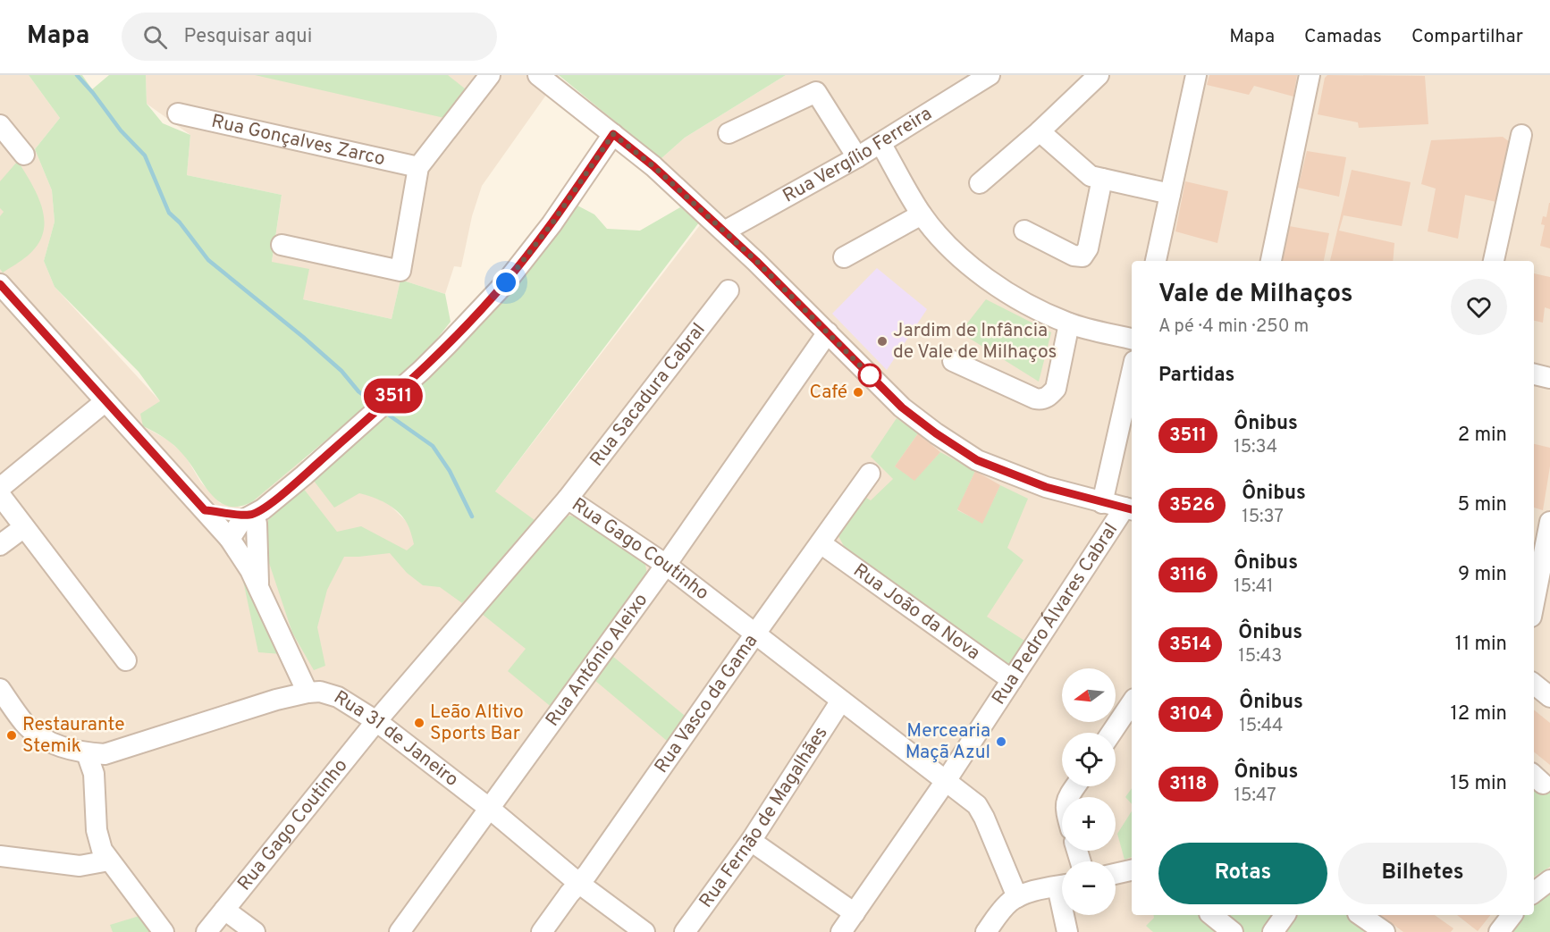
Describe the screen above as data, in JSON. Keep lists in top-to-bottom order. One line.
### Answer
{"streets":{"street":["Rua Gonçalves Zarco","Rua Vergílio Ferreira","Rua Sacadura Cabral","Rua Gago Coutinho","Rua João da Nova","Rua Pedro Álvares Cabral","Rua António Aleixo","Rua Vasco da Gama","Rua 31 de Janeiro","Rua Fernão de Magalhães"]},"crossings":[["Rua Sacadura Cabral","Rua Gago Coutinho"],["Rua Gago Coutinho","Rua Pedro Álvares Cabral"],["Rua Gago Coutinho","Rua António Aleixo"],["Rua Gago Coutinho","Rua Vasco da Gama"],["Rua Gago Coutinho","Rua 31 de Janeiro"],["Rua Gago Coutinho","Rua Fernão de Magalhães"],["Rua João da Nova","Rua Pedro Álvares Cabral"],["Rua João da Nova","Rua Vasco da Gama"],["Rua António Aleixo","Rua 31 de Janeiro"],["Rua Vasco da Gama","Rua 31 de Janeiro"]],"places":["Jardim de Infância de Vale de Milhaços","Café","Leão Altivo Sports Bar","Restaurante Stemik","Mercearia Maçã Azul"],"lines":["bus line 3511"],"north":"left","page":{"header":"Mapa","search":"Pesquisar aqui","nav":["Mapa","Camadas","Compartilhar"],"on_map":"3511","heading":[["Vale de Milhaços","A pé · 4 min · 250 m"],"Partidas"],"list":[{"mark":"3511","name":"Ônibus","note":"15:34","value":"2 min"},{"mark":"3526","name":"Ônibus","note":"15:37","value":"5 min"},{"mark":"3116","name":"Ônibus","note":"15:41","value":"9 min"},{"mark":"3514","name":"Ônibus","note":"15:43","value":"11 min"},{"mark":"3104","name":"Ônibus","note":"15:44","value":"12 min"},{"mark":"3118","name":"Ônibus","note":"15:47","value":"15 min"}],"map_buttons":["+","−"],"buttons":["Rotas","Bilhetes"]}}
